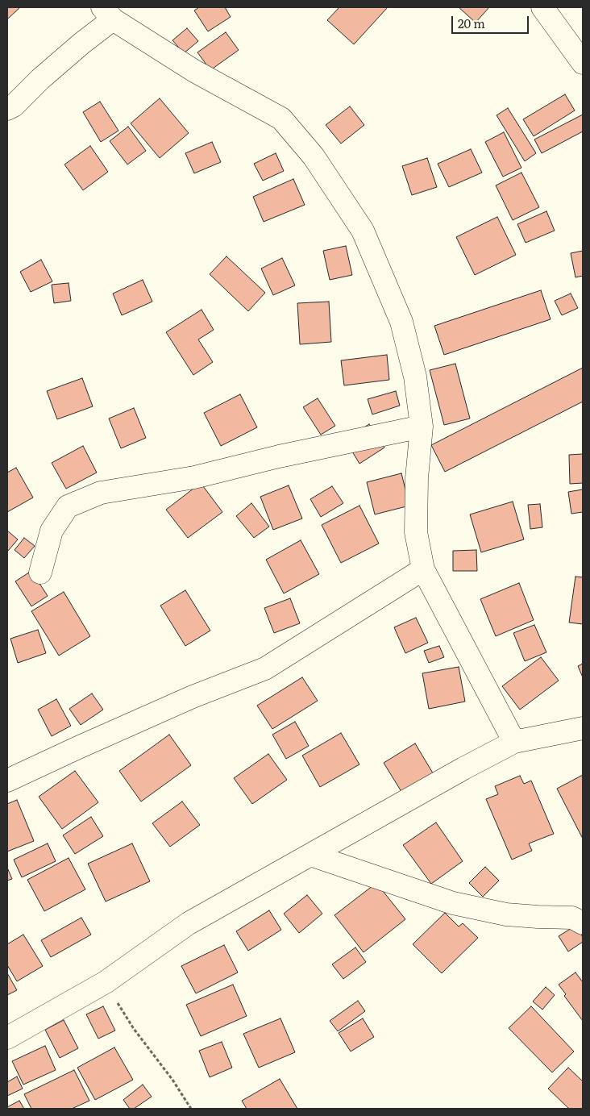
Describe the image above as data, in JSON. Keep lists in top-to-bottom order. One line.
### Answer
{"scale_bar":"20 m"}
